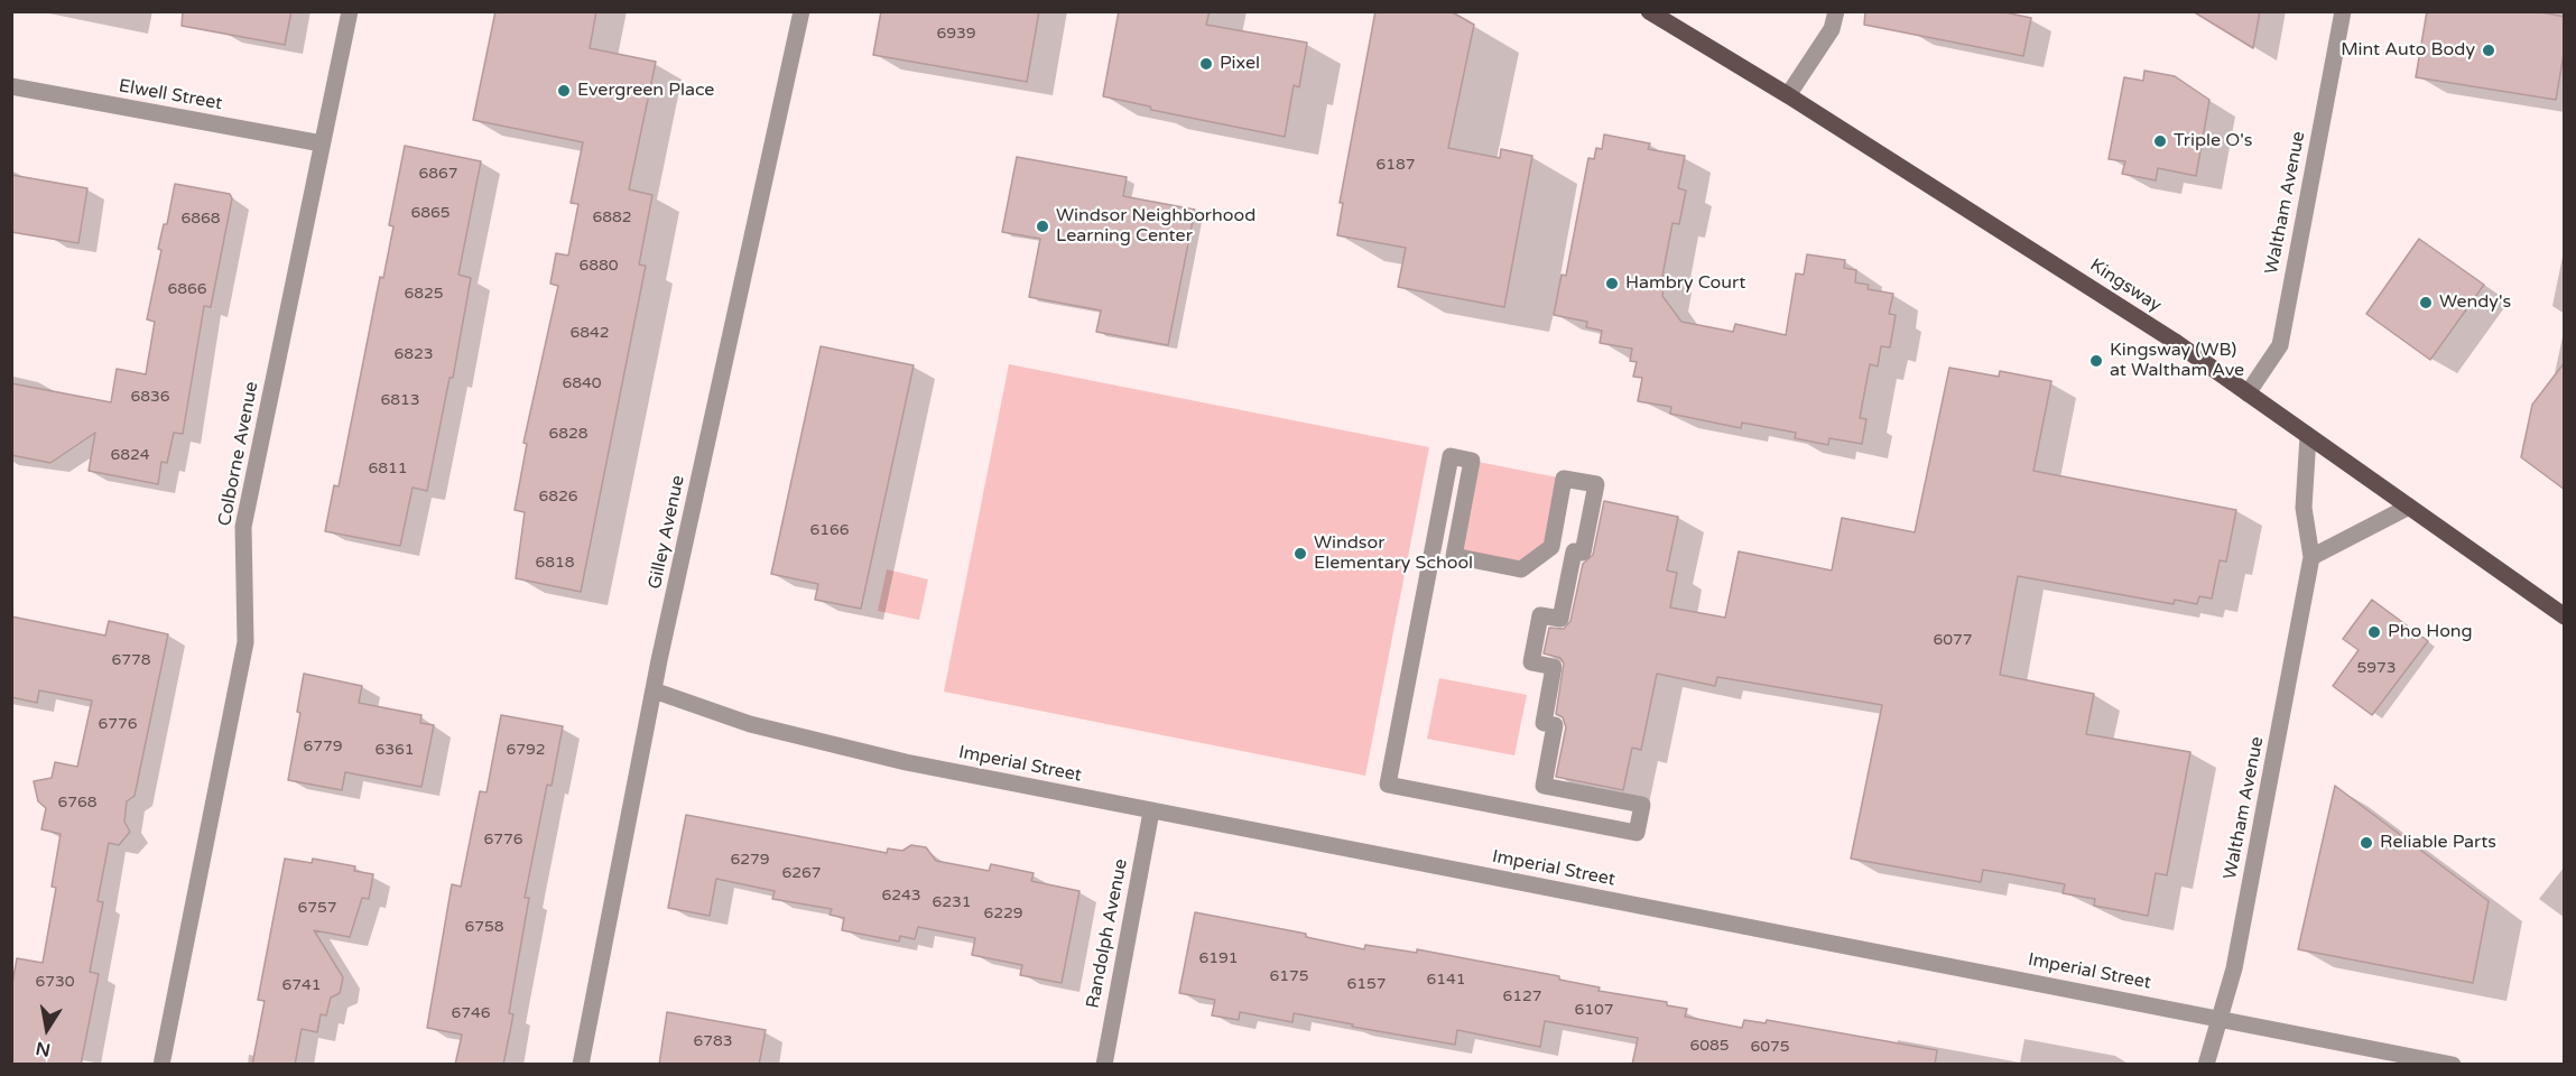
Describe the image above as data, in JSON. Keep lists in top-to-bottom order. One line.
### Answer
{"streets":{"main road":["Kingsway"],"street":["Elwell Street","Waltham Avenue","Colborne Avenue","Gilley Avenue","Imperial Street","Randolph Avenue"]},"crossings":[["Elwell Street","Colborne Avenue"],["Waltham Avenue","Kingsway"],["Waltham Avenue","Imperial Street"],["Gilley Avenue","Imperial Street"],["Imperial Street","Randolph Avenue"]],"places":["Mint Auto Body","Pixel","Evergreen Place","Triple O's","Windsor Neighborhood Learning Center","Hambry Court","Wendy's","Kingsway (WB) at Waltham Ave","Windsor Elementary School","Pho Hong","Reliable Parts"],"house_numbers":["6939","6187","6867","6865","6882","6868","6880","6866","6825","6842","6823","6840","6836","6813","6828","6824","6811","6826","6166","6818","6077","6778","5973","6776","6779","6361","6792","6768","6776","6279","6267","6243","6231","6757","6229","6758","6191","6175","6141","6730","6157","6741","6127","6107","6746","6783","6085","6075"],"north":"bottom"}
